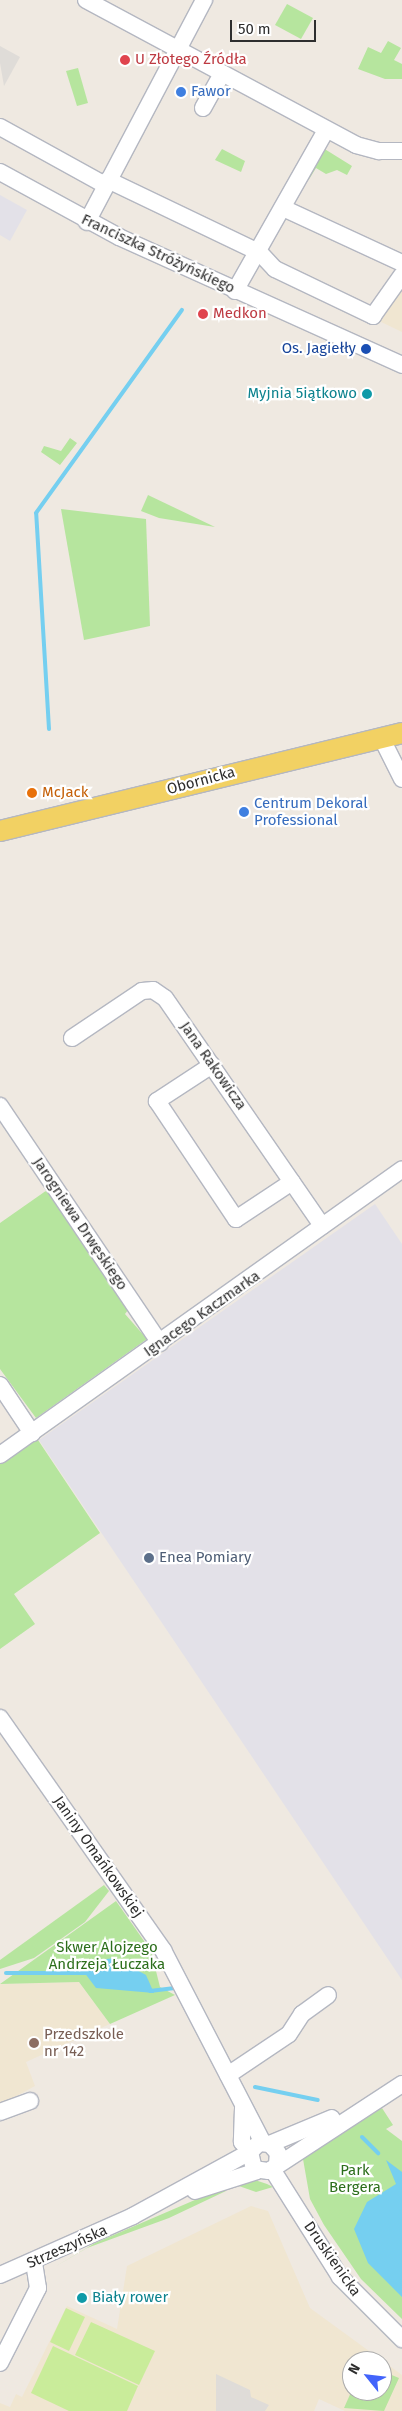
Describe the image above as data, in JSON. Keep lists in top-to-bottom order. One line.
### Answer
{"streets":{"main road":["Obornicka"],"street":["Franciszka Stróżyńskiego","Jana Rakowicza","Jarogniewa Drwęskiego","Ignacego Kaczmarka","Janiny Omańkowskiej","Strzeszyńska","Druskienicka"]},"crossings":[["Jana Rakowicza","Ignacego Kaczmarka"],["Jarogniewa Drwęskiego","Ignacego Kaczmarka"],["Janiny Omańkowskiej","Strzeszyńska"],["Strzeszyńska","Druskienicka"]],"parks":["Skwer Alojzego Andrzeja Łuczaka","Park Bergera"],"places":["U Złotego Źródła","Fawor","Medkon","Os. Jagiełły","Myjnia 5iątkowo","McJack","Centrum Dekoral Professional","Enea Pomiary","Przedszkole nr 142","Biały rower"],"scale_bar":"50 m","north":"top left"}
